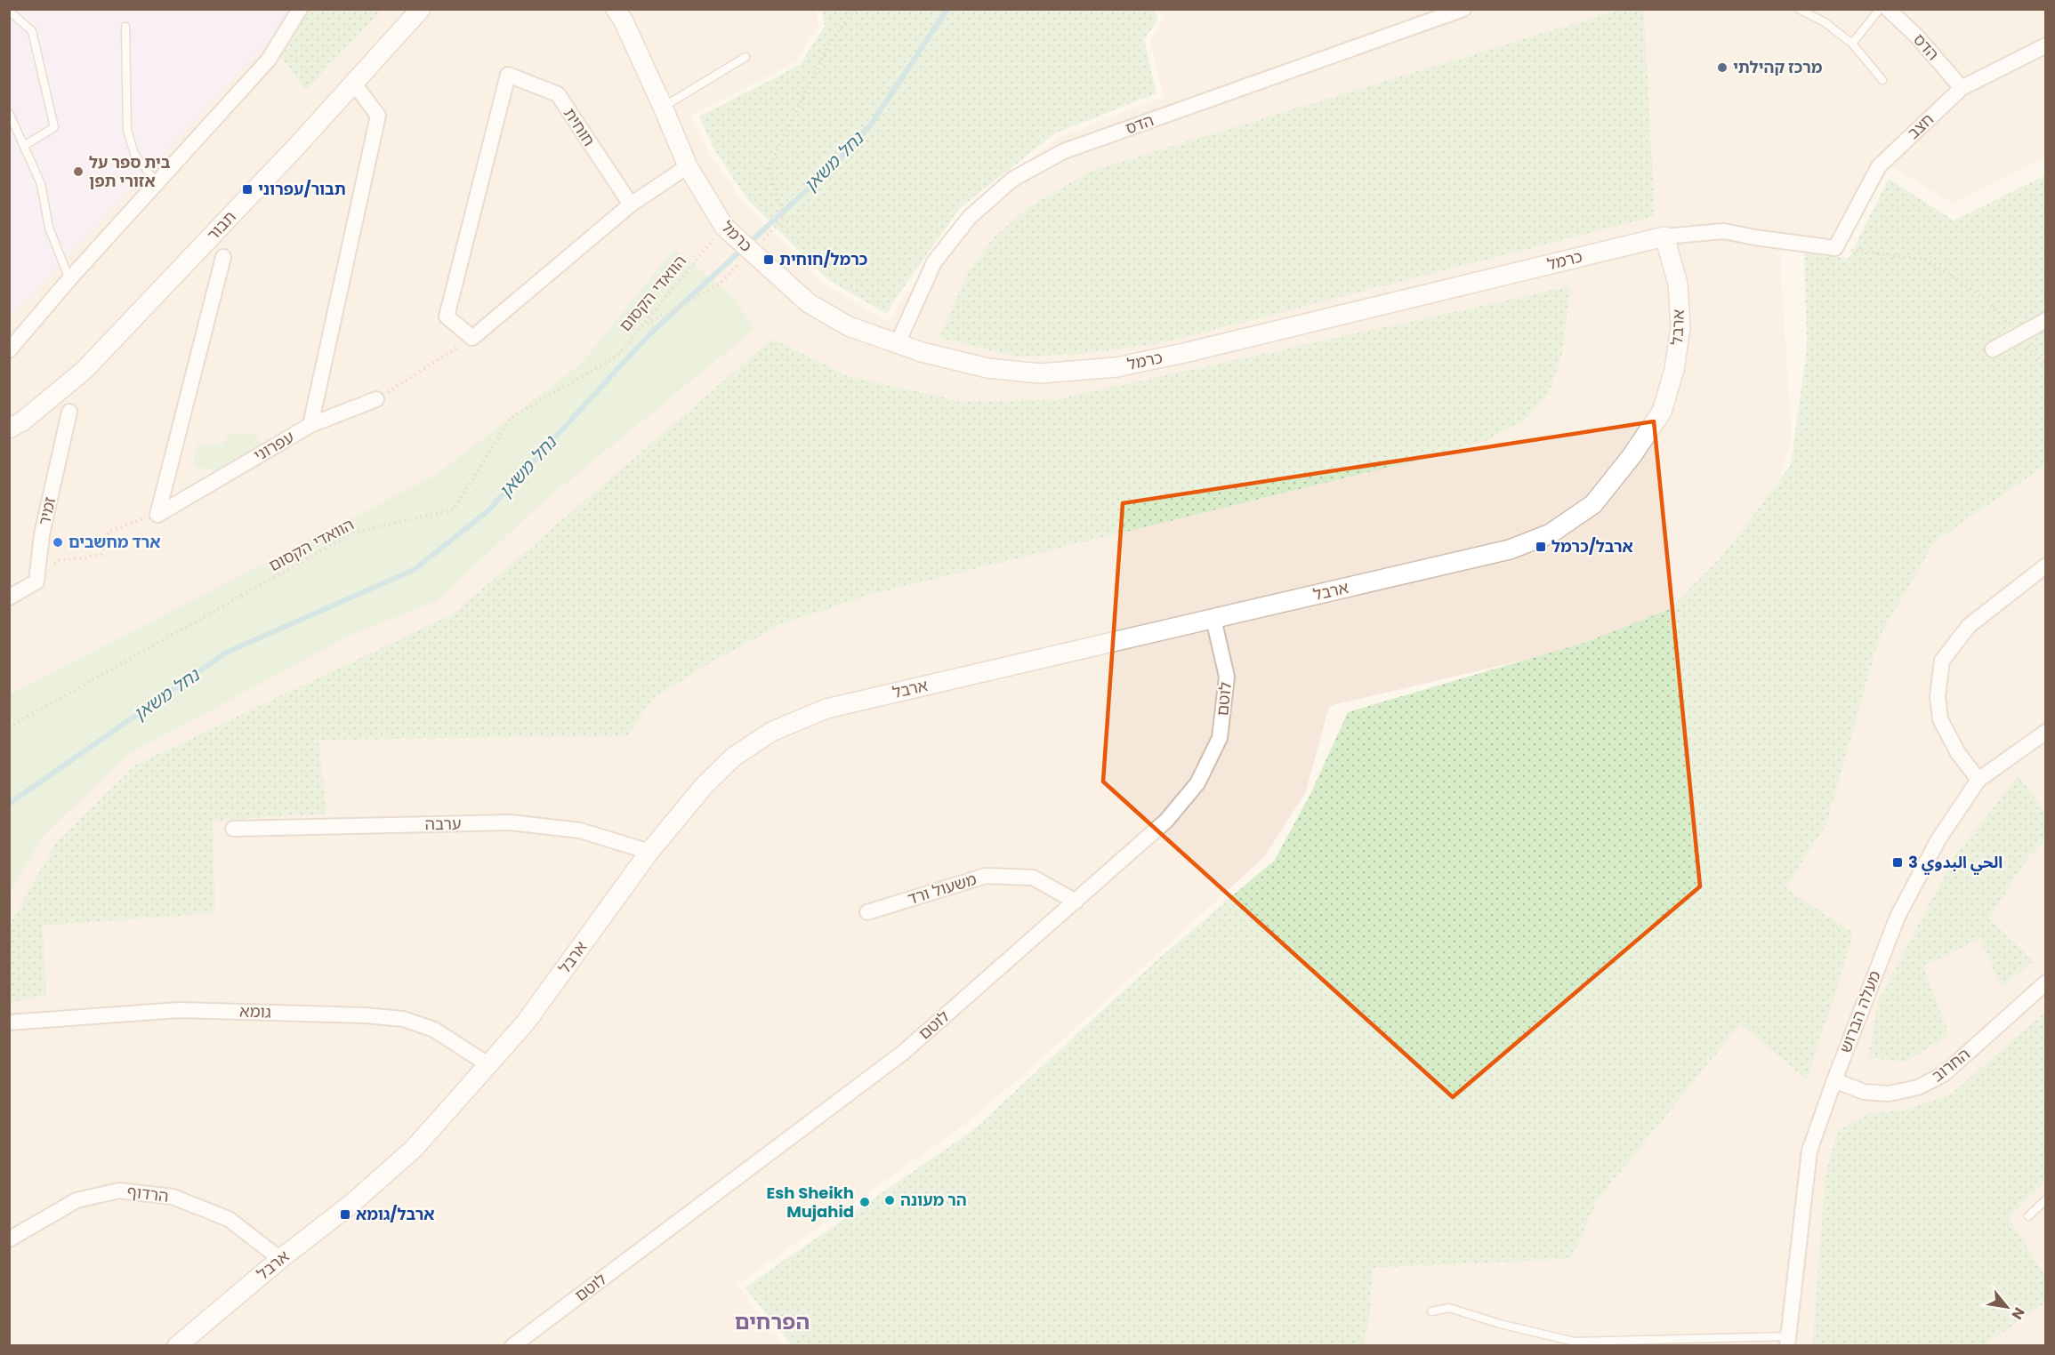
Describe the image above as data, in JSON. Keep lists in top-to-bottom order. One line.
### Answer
{"streets":{"street":["הדס","חצב","חוחית","תבור","כרמל","ארבל","עפרוני","זמיר","לוטם","ערבה","משעול ורד","גומא","מעלה הברוש","החרוב","הרדוף"],"path":["הוואדי הקסום"]},"crossings":[["הדס","חצב"],["הדס","כרמל"],["חצב","כרמל"],["תבור","עפרוני"],["כרמל","הוואדי הקסום"],["כרמל","ארבל"],["ארבל","לוטם"],["ארבל","ערבה"],["ארבל","גומא"],["ארבל","הרדוף"],["לוטם","משעול ורד"],["מעלה הברוש","החרוב"]],"districts":["הפרחים"],"water":["נחל משאן"],"places":{"other":["מרכז קהילתי","בית ספר על אזורי תפן","ארד מחשבים","הר מעונה","Esh Sheikh Mujahid"],"transit":["תבור/עפרוני","כרמל/חוחית","ארבל/כרמל","الحي البدوي 3","ארבל/גומא"]},"north":"bottom right"}
